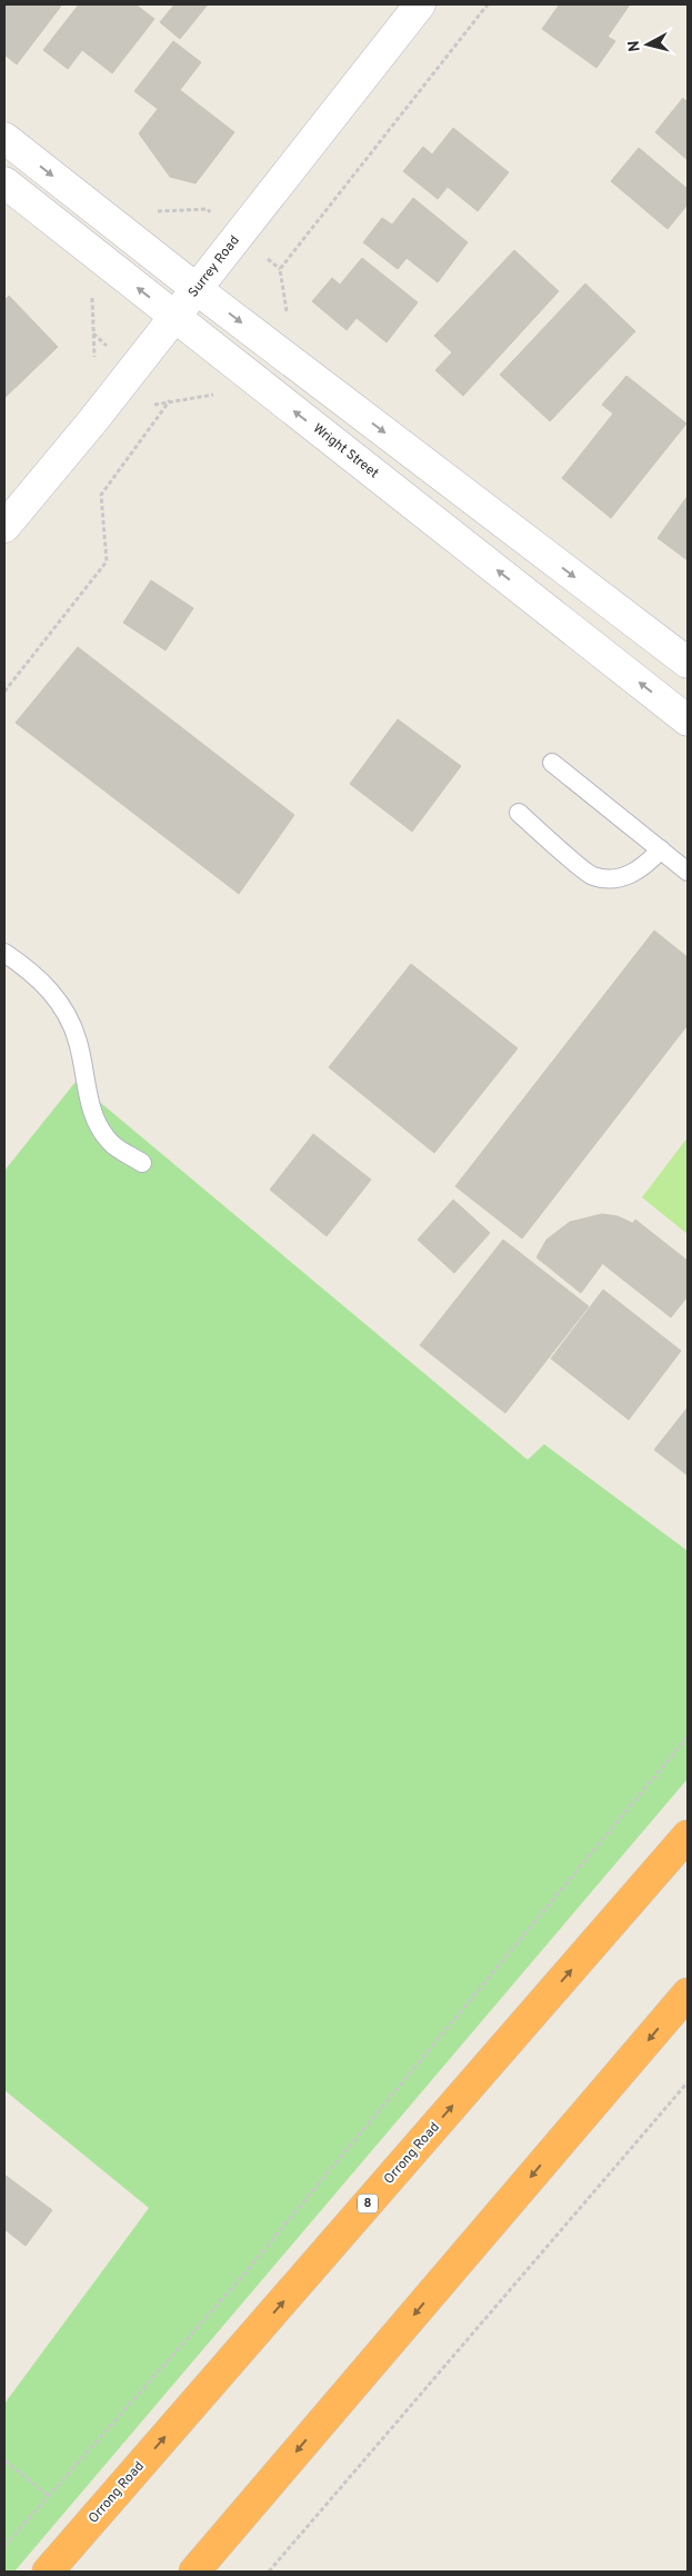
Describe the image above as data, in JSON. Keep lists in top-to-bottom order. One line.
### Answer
{"streets":{"highway":["Orrong Road","8"],"street":["Surrey Road","Wright Street"]},"crossings":[["Surrey Road","Wright Street"]],"north":"left"}
